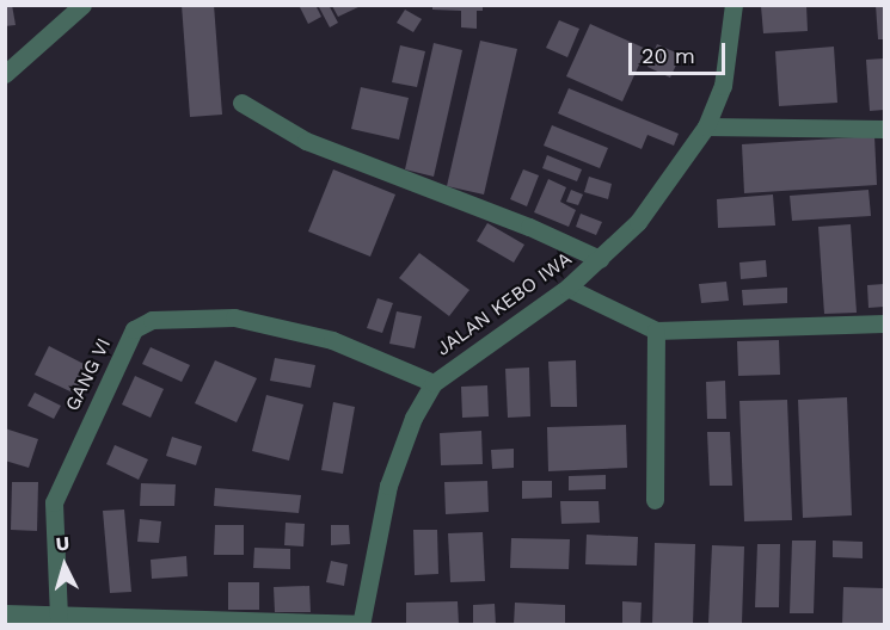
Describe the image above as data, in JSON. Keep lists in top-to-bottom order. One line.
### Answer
{"streets":{"street":["JALAN KEBO IWA","GANG VI"]},"crossings":[["JALAN KEBO IWA","GANG VI"]],"scale_bar":"20 m","north":"top"}
